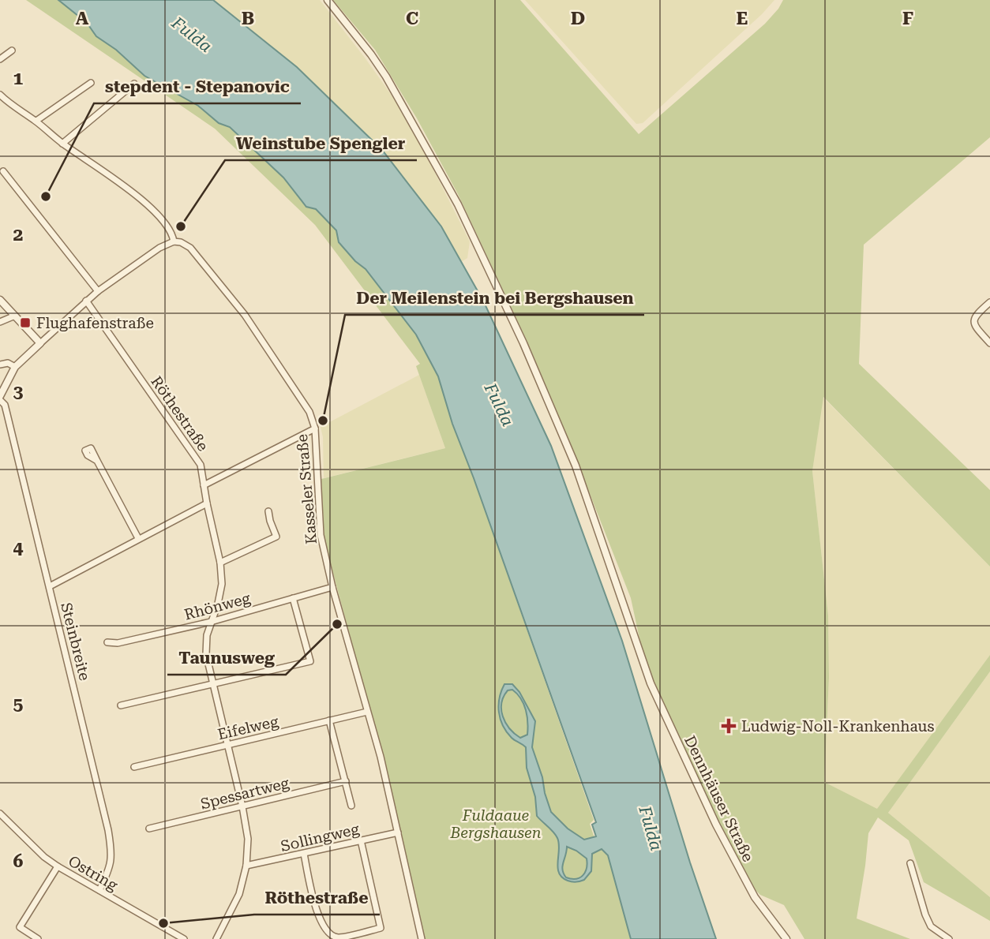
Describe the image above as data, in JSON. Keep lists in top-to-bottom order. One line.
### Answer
{"streets":{"street":["Röthestraße","Kasseler Straße","Rhönweg","Steinbreite","Eifelweg","Spessartweg","Dennhäuser Straße","Sollingweg","Ostring"]},"crossings":[["Röthestraße","Rhönweg"],["Röthestraße","Eifelweg"],["Röthestraße","Spessartweg"],["Röthestraße","Sollingweg"],["Kasseler Straße","Rhönweg"],["Kasseler Straße","Eifelweg"],["Kasseler Straße","Sollingweg"],["Steinbreite","Ostring"]],"water":["Fulda"],"parks":["Fuldaaue Bergshausen"],"places":{"other":["stepdent - Stepanovic","Weinstube Spengler","Der Meilenstein bei Bergshausen","Taunusweg","Röthestraße"],"transit":["Flughafenstraße"],"health":["Ludwig-Noll-Krankenhaus"]},"grid":{"columns":["A","B","C","D","E","F"],"rows":["1","2","3","4","5","6"]}}
